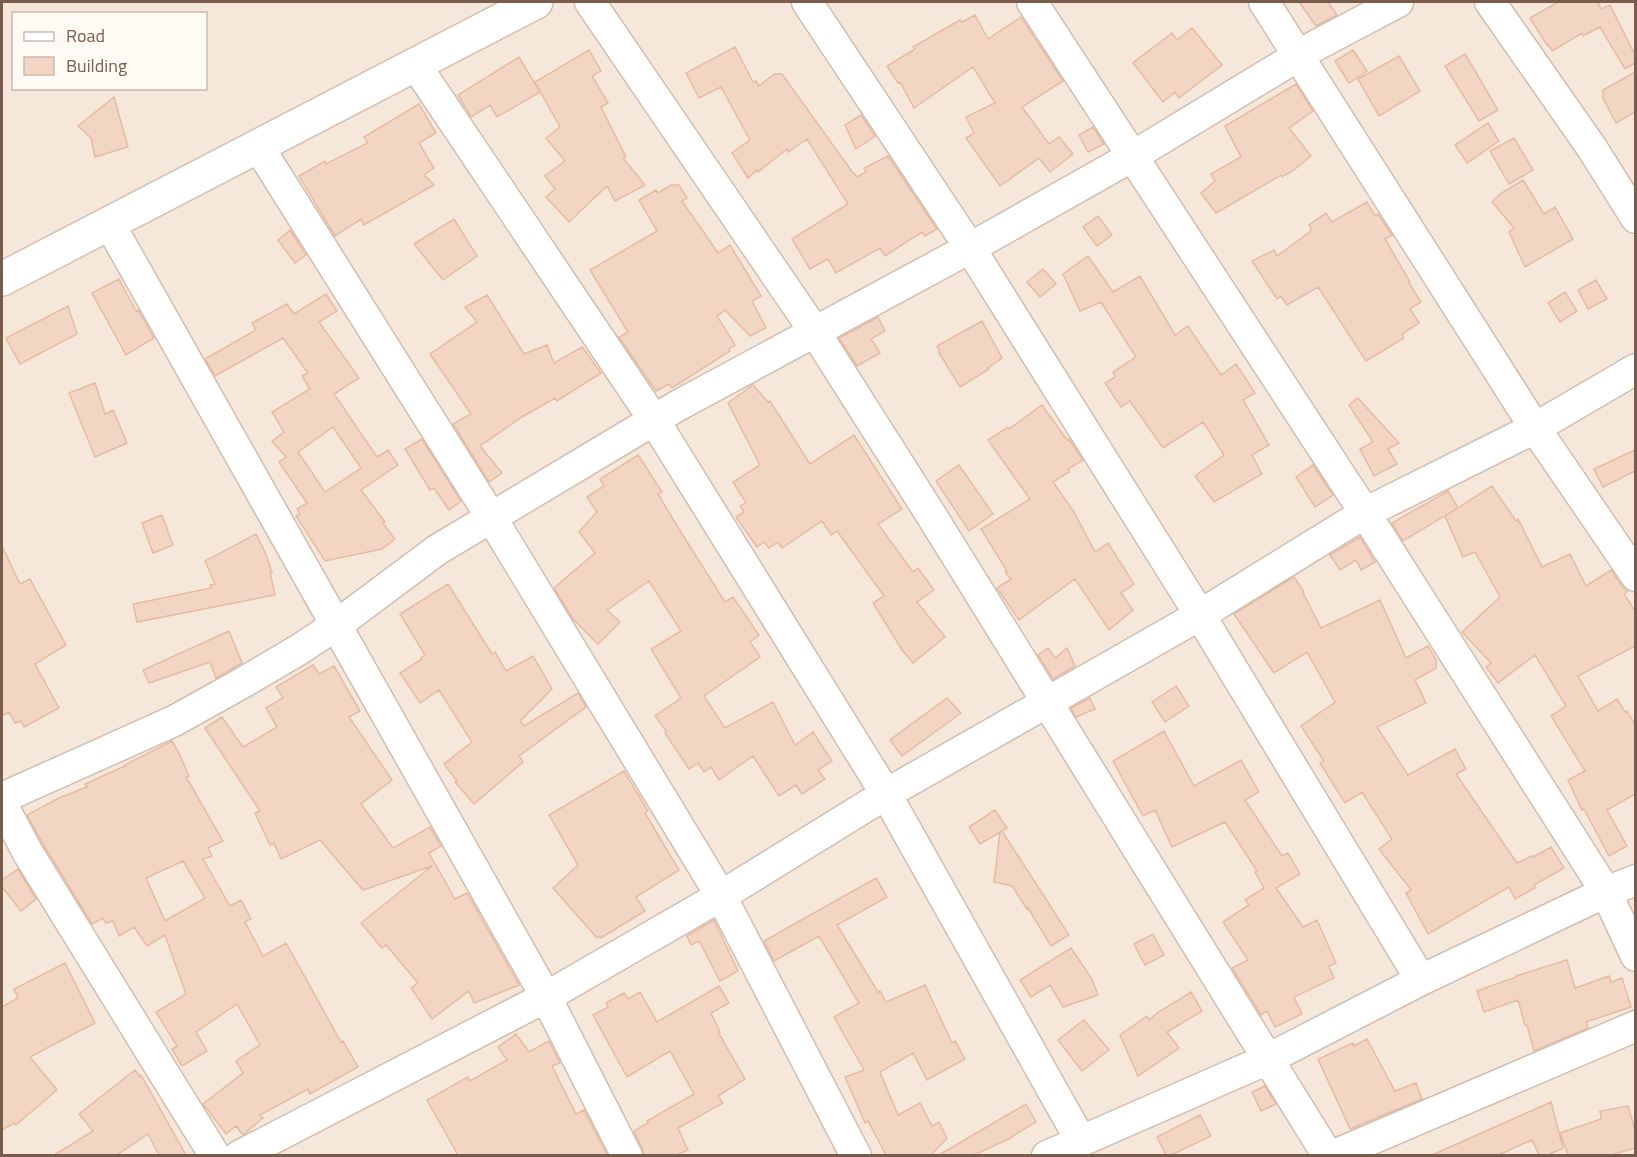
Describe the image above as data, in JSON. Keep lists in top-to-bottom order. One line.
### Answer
{"legend":["Road","Building"]}
